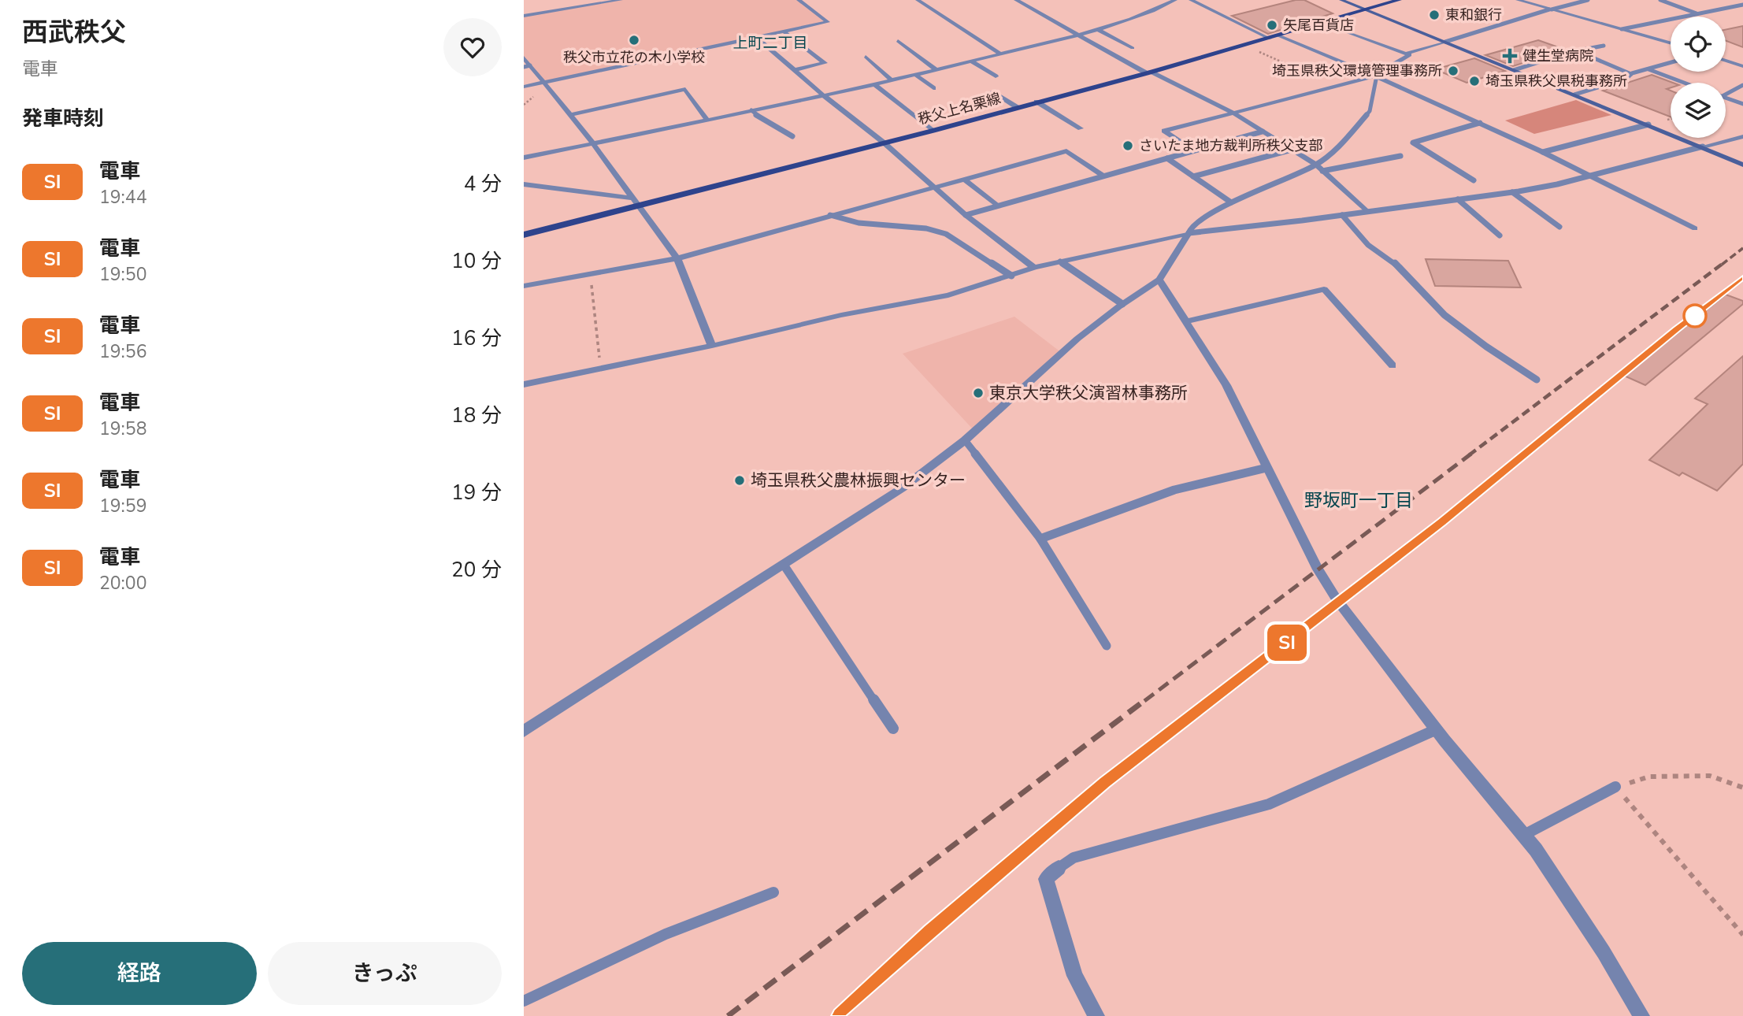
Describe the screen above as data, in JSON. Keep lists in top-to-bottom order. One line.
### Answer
{"streets":{"main road":["秩父上名栗線"]},"districts":["上町二丁目","野坂町一丁目"],"places":{"other":["東和銀行","矢尾百貨店","秩父市立花の木小学校","埼玉県秩父環境管理事務所","埼玉県秩父県税事務所","さいたま地方裁判所秩父支部","東京大学秩父演習林事務所","埼玉県秩父農林振興センター"],"health":["健生堂病院"]},"page":{"heading":[["西武秩父","電車"],"発車時刻"],"on_map":"SI","list":[{"mark":"SI","name":"電車","note":"19:44","value":"4 分"},{"mark":"SI","name":"電車","note":"19:50","value":"10 分"},{"mark":"SI","name":"電車","note":"19:56","value":"16 分"},{"mark":"SI","name":"電車","note":"19:58","value":"18 分"},{"mark":"SI","name":"電車","note":"19:59","value":"19 分"},{"mark":"SI","name":"電車","note":"20:00","value":"20 分"}],"buttons":["経路","きっぷ"]}}
